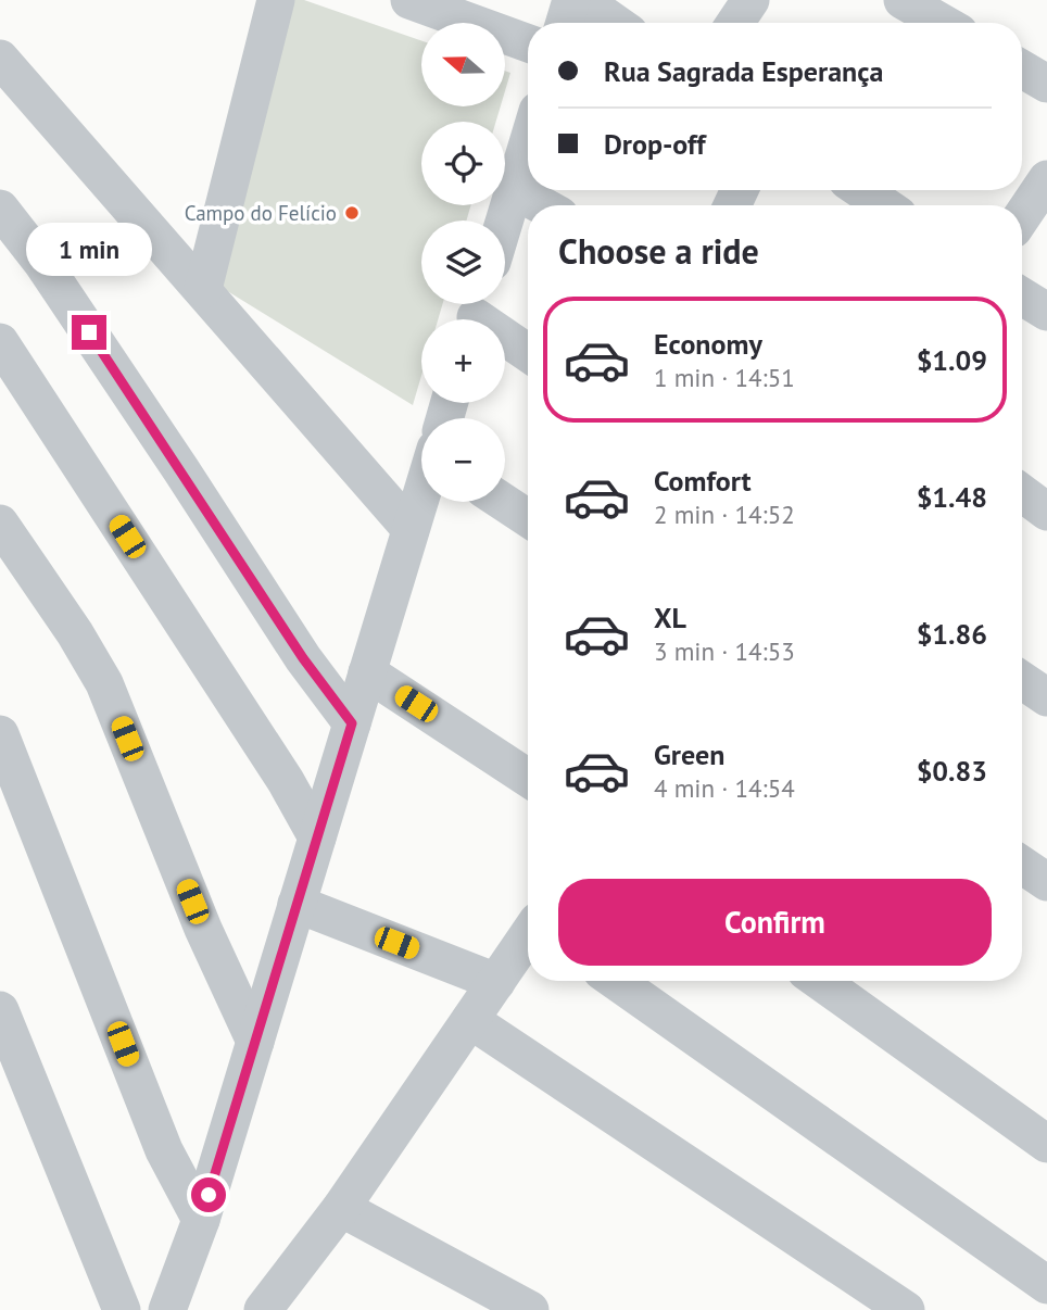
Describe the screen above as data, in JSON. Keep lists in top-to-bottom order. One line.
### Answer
{"places":["Campo do Felício"],"north":"left","page":{"map_buttons":["+","−"],"banner":["Rua Sagrada Esperança","Drop-off"],"heading":"Choose a ride","bubble":"1 min","list":[{"name":"Economy","note":"1 min · 14:51","value":"$1.09"},{"name":"Comfort","note":"2 min · 14:52","value":"$1.48"},{"name":"XL","note":"3 min · 14:53","value":"$1.86"},{"name":"Green","note":"4 min · 14:54","value":"$0.83"}],"buttons":"Confirm"}}
